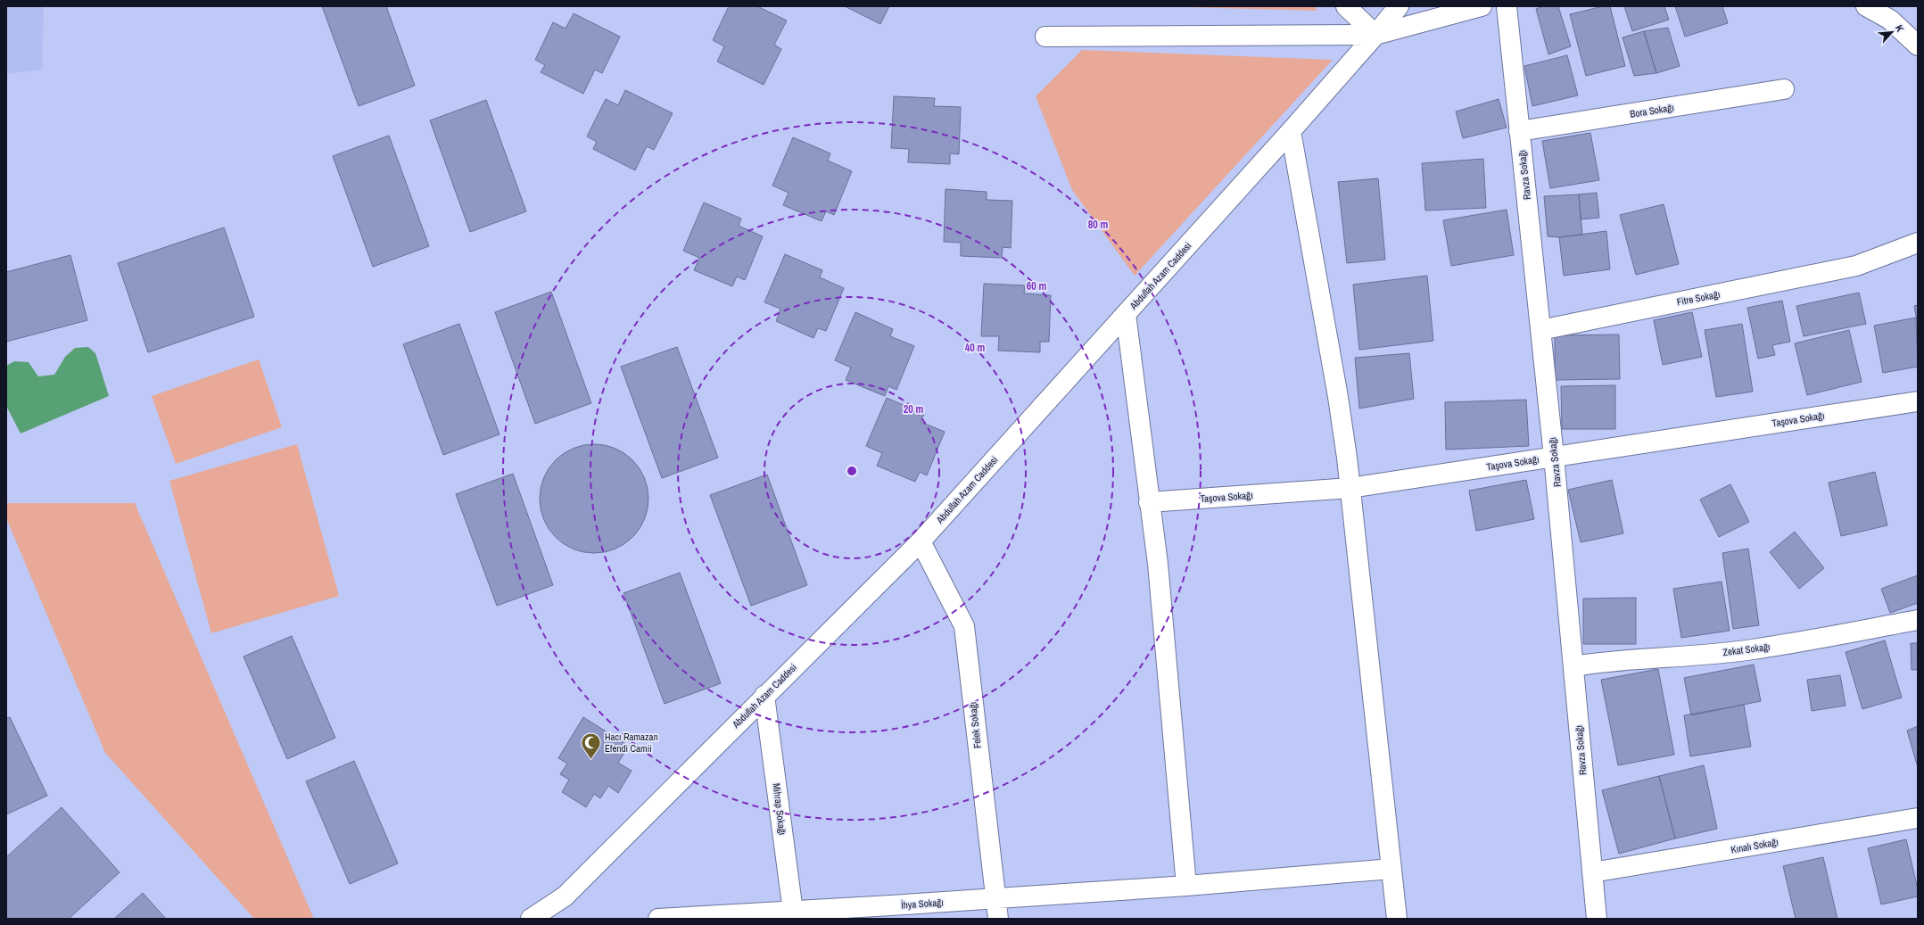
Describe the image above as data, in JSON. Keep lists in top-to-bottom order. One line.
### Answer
{"streets":{"main road":["Bora Sokağı","Ravza Sokağı","Abdullah Azam Caddesi","Fitre Sokağı","Taşova Sokağı","Zekat Sokağı","Felek Sokağı","Mihrap Sokağı","Kınalı Sokağı","İhya Sokağı"]},"crossings":[["Bora Sokağı","Ravza Sokağı"],["Ravza Sokağı","Fitre Sokağı"],["Ravza Sokağı","Taşova Sokağı"],["Ravza Sokağı","Zekat Sokağı"],["Ravza Sokağı","Kınalı Sokağı"],["Abdullah Azam Caddesi","Felek Sokağı"],["Abdullah Azam Caddesi","Mihrap Sokağı"],["Felek Sokağı","İhya Sokağı"],["Mihrap Sokağı","İhya Sokağı"]],"places":{"mosque":["Hacı Ramazan Efendi Camii"]},"north":"top right","rings":["80 m","60 m","40 m","20 m"]}
